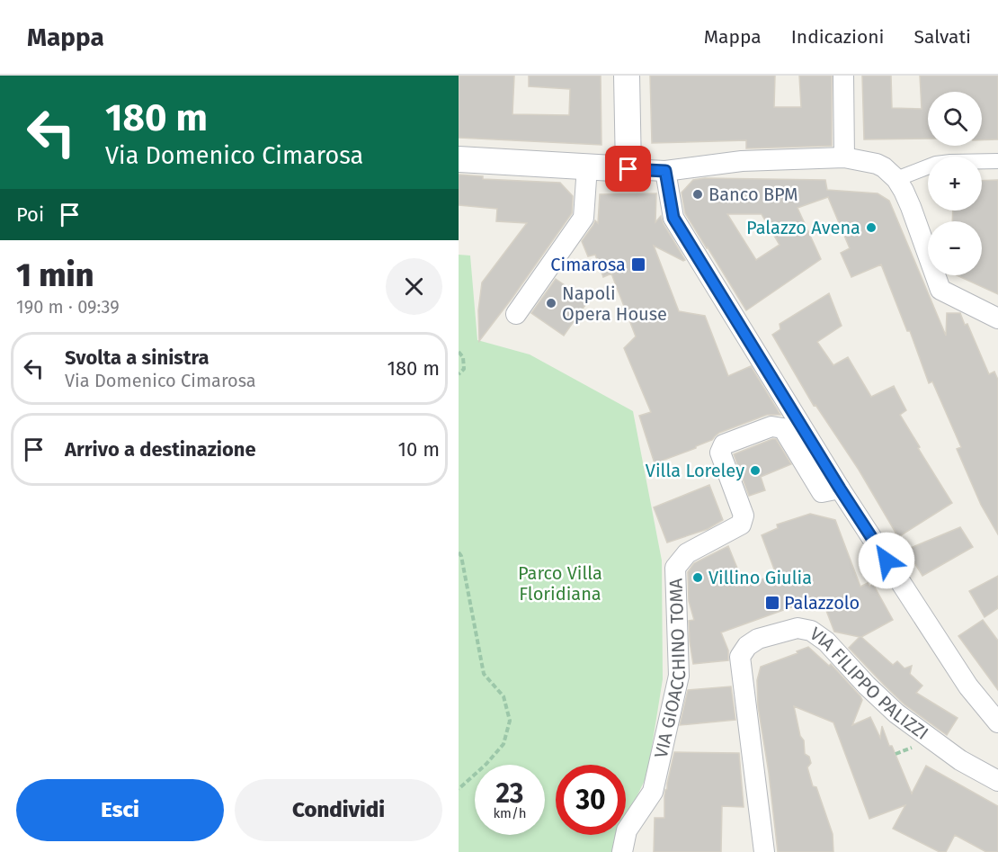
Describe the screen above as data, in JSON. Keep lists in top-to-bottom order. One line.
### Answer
{"streets":{"street":["VIA GIOACCHINO TOMA","VIA FILIPPO PALIZZI"]},"parks":["Parco Villa Floridiana"],"places":{"other":["Banco BPM","Palazzo Avena","Napoli Opera House","Villa Loreley","Villino Giulia"],"transit":["Cimarosa","Palazzolo"]},"page":{"header":"Mappa","nav":["Mappa","Indicazioni","Salvati"],"turn":["180 m","Via Domenico Cimarosa"],"map_buttons":["+","−"],"then":"Poi","heading":["1 min","190 m · 09:39"],"list":[{"name":"Svolta a sinistra","note":"Via Domenico Cimarosa","value":"180 m"},{"name":"Arrivo a destinazione","value":"10 m"}],"speed":"23 km/h","limit":"30","buttons":["Esci","Condividi"]}}
